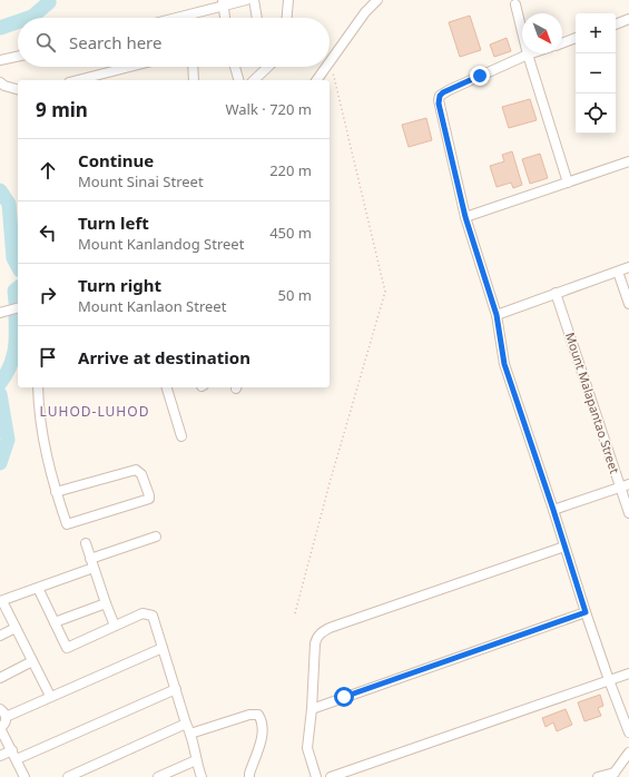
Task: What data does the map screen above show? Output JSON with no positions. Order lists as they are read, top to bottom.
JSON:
{
  "streets": {
    "street": ["Mount Malapantao Street"]
  },
  "districts": ["LUHOD-LUHOD"],
  "north": "bottom right",
  "page": {
    "map_buttons": ["+", "−"],
    "search": "Search here",
    "heading": ["9 min", "Walk · 720 m"],
    "list": [
      ["Continue", "Mount Sinai Street", "220 m"],
      ["Turn left", "Mount Kanlandog Street", "450 m"],
      ["Turn right", "Mount Kanlaon Street", "50 m"],
      "Arrive at destination"
    ]
  }
}
